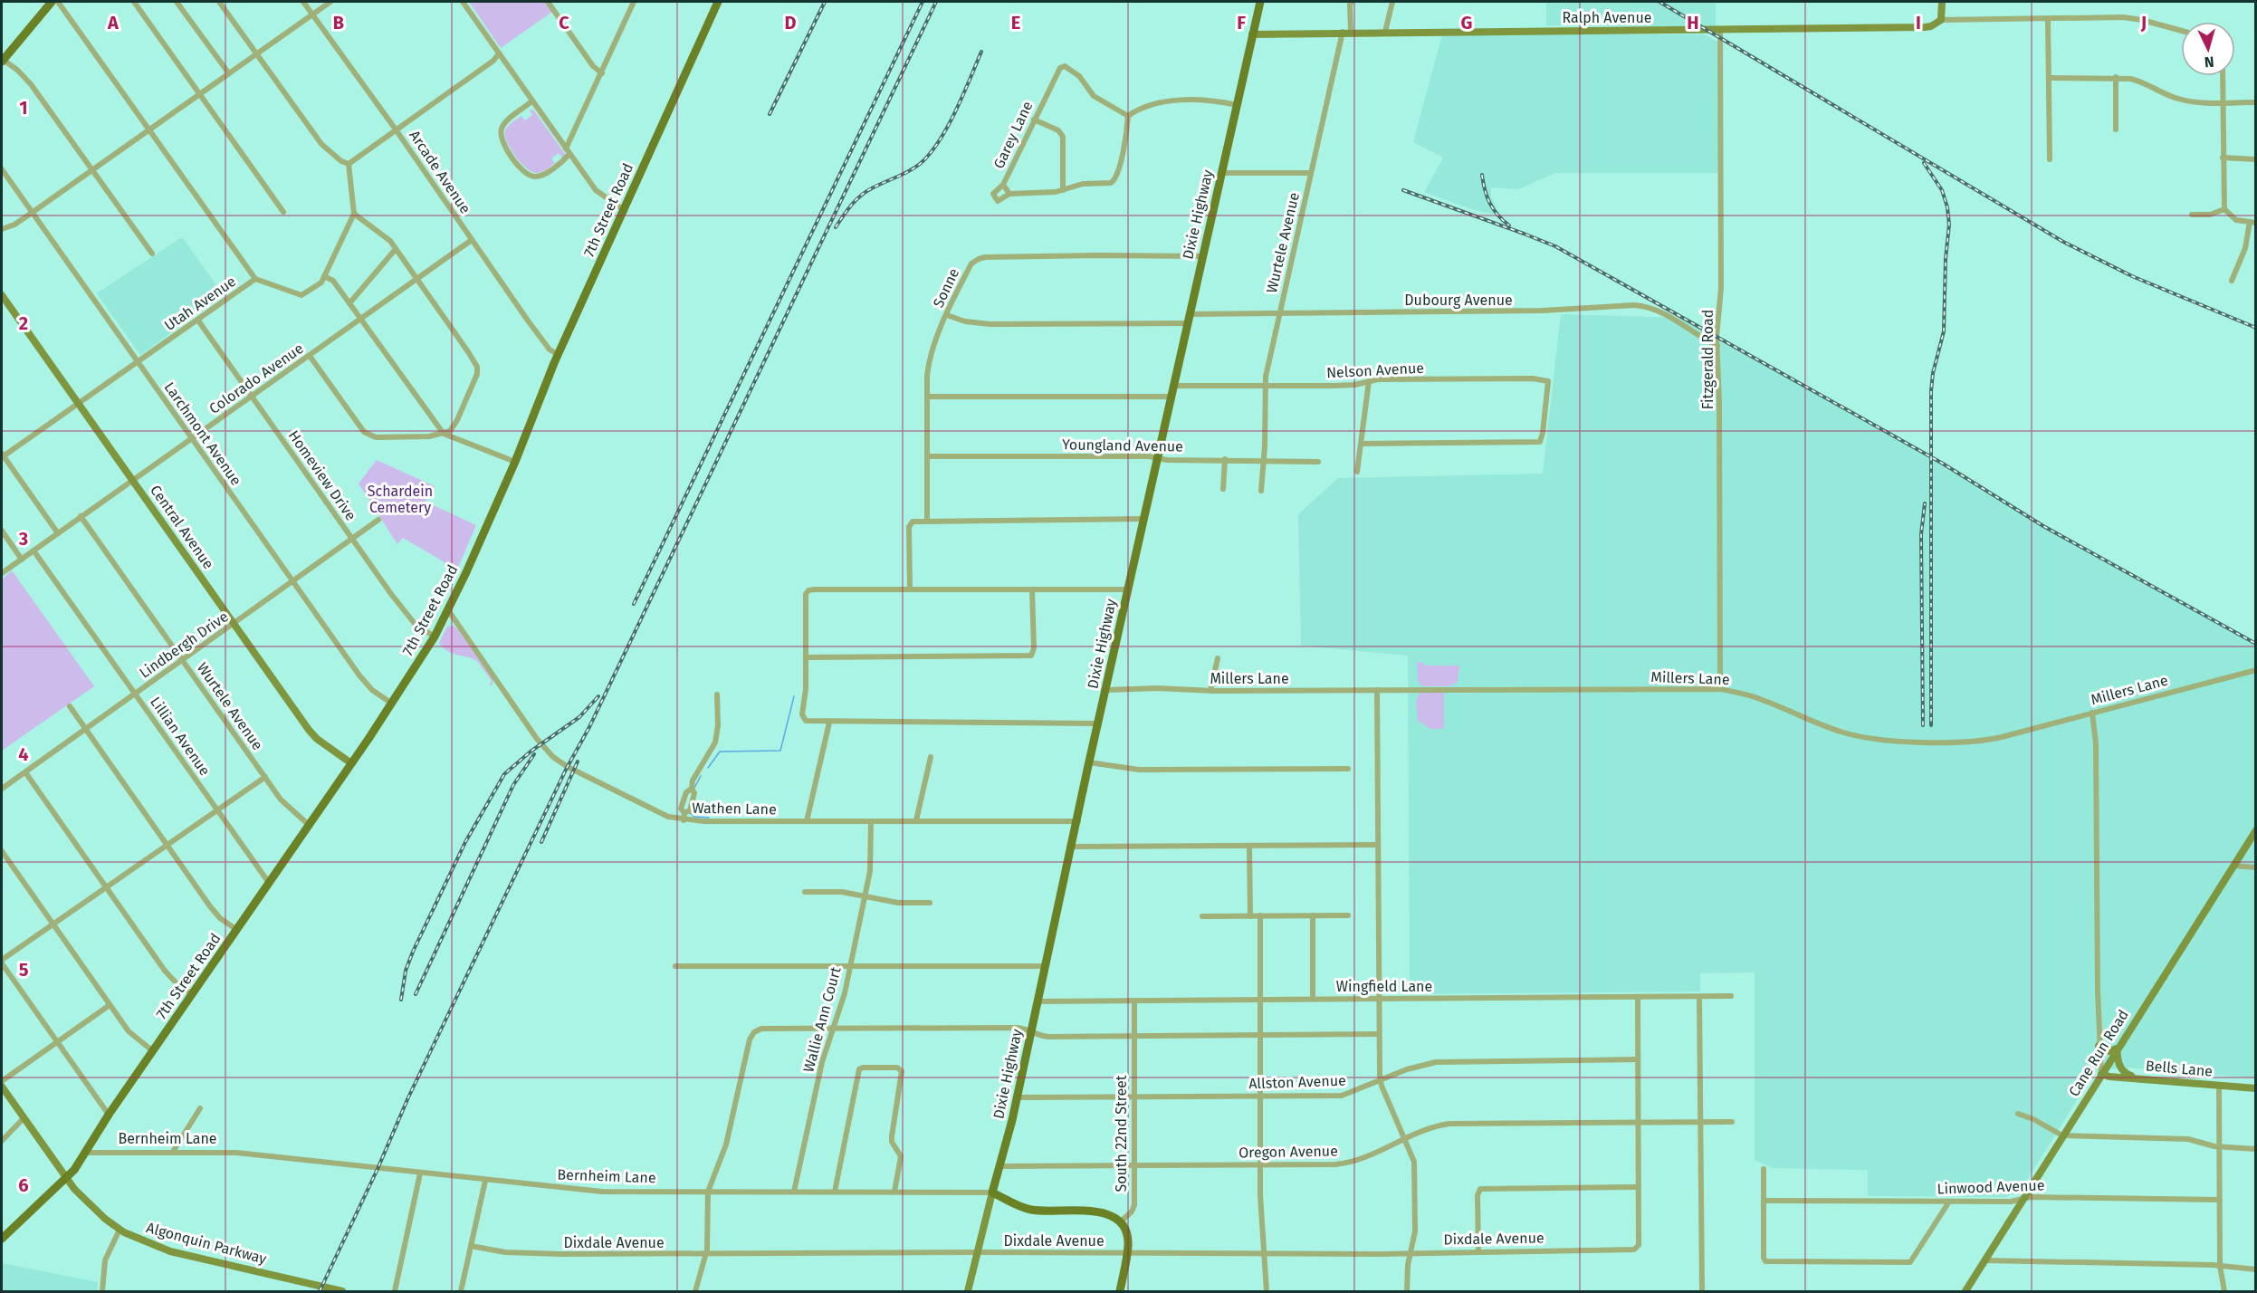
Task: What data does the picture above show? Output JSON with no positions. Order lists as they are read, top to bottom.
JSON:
{
  "streets": {
    "main road": ["7th Street Road", "Dixie Highway", "Bernheim Lane"],
    "street": [
      "Ralph Avenue",
      "Garey Lane",
      "Arcade Avenue",
      "Wurtele Avenue",
      "Sonne",
      "Dubourg Avenue",
      "Utah Avenue",
      "Fitzgerald Road",
      "Nelson Avenue",
      "Colorado Avenue",
      "Larchmont Avenue",
      "Youngland Avenue",
      "Homeview Drive",
      "Central Avenue",
      "Lindbergh Drive",
      "Millers Lane",
      "Lillian Avenue",
      "Wathen Lane",
      "Wingfield Lane",
      "Wallie Ann Court",
      "Cane Run Road",
      "Bells Lane",
      "Allston Avenue",
      "South 22nd Street",
      "Oregon Avenue",
      "Linwood Avenue",
      "Dixdale Avenue",
      "Algonquin Parkway"
    ]
  },
  "crossings": [
    ["Ralph Avenue", "Dixie Highway"],
    ["Ralph Avenue", "Wurtele Avenue"],
    ["Ralph Avenue", "Fitzgerald Road"],
    ["Arcade Avenue", "7th Street Road"],
    ["Arcade Avenue", "Colorado Avenue"],
    ["7th Street Road", "Wurtele Avenue"],
    ["7th Street Road", "Larchmont Avenue"],
    ["7th Street Road", "Homeview Drive"],
    ["7th Street Road", "Central Avenue"],
    ["7th Street Road", "Lillian Avenue"],
    ["7th Street Road", "Wathen Lane"],
    ["7th Street Road", "Bernheim Lane"],
    ["7th Street Road", "Algonquin Parkway"],
    ["Dixie Highway", "Sonne"],
    ["Dixie Highway", "Dubourg Avenue"],
    ["Dixie Highway", "Nelson Avenue"],
    ["Dixie Highway", "Youngland Avenue"],
    ["Dixie Highway", "Millers Lane"],
    ["Dixie Highway", "Wathen Lane"],
    ["Dixie Highway", "Wingfield Lane"],
    ["Dixie Highway", "Allston Avenue"],
    ["Dixie Highway", "Bernheim Lane"],
    ["Dixie Highway", "Oregon Avenue"],
    ["Dixie Highway", "Dixdale Avenue"],
    ["Wurtele Avenue", "Dubourg Avenue"],
    ["Wurtele Avenue", "Nelson Avenue"],
    ["Wurtele Avenue", "Colorado Avenue"],
    ["Wurtele Avenue", "Youngland Avenue"],
    ["Wurtele Avenue", "Lindbergh Drive"],
    ["Sonne", "Youngland Avenue"],
    ["Dubourg Avenue", "Fitzgerald Road"],
    ["Utah Avenue", "Larchmont Avenue"],
    ["Utah Avenue", "Homeview Drive"],
    ["Utah Avenue", "Central Avenue"],
    ["Fitzgerald Road", "Millers Lane"],
    ["Colorado Avenue", "Larchmont Avenue"],
    ["Colorado Avenue", "Homeview Drive"],
    ["Colorado Avenue", "Central Avenue"],
    ["Colorado Avenue", "Lillian Avenue"],
    ["Larchmont Avenue", "Lindbergh Drive"],
    ["Homeview Drive", "Lindbergh Drive"],
    ["Central Avenue", "Lindbergh Drive"],
    ["Lindbergh Drive", "Lillian Avenue"],
    ["Wathen Lane", "Wallie Ann Court"],
    ["Wingfield Lane", "South 22nd Street"],
    ["Wallie Ann Court", "Bernheim Lane"],
    ["Cane Run Road", "Bells Lane"],
    ["Cane Run Road", "Linwood Avenue"],
    ["Allston Avenue", "South 22nd Street"],
    ["South 22nd Street", "Bernheim Lane"],
    ["South 22nd Street", "Oregon Avenue"]
  ],
  "parks": ["Schardein Cemetery"],
  "north": "bottom",
  "grid": {
    "columns": [
      "A",
      "B",
      "C",
      "D",
      "E",
      "F",
      "G",
      "H",
      "I",
      "J"
    ],
    "rows": [
      "1",
      "2",
      "3",
      "4",
      "5",
      "6"
    ]
  }
}
